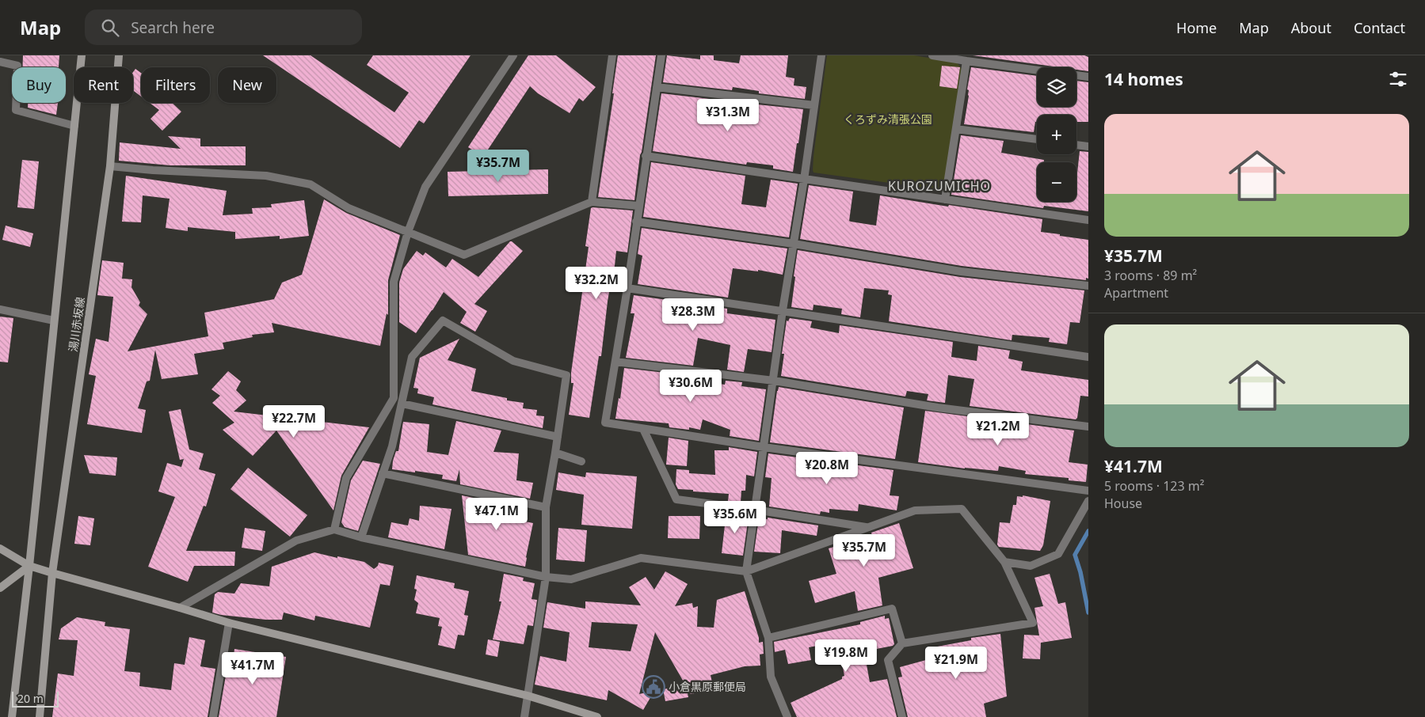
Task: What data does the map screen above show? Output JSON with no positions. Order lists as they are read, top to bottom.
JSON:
{
  "streets": {
    "main road": ["湯川赤坂線"]
  },
  "districts": ["KUROZUMICHO"],
  "parks": ["くろずみ清張公園"],
  "places": {
    "public building": ["小倉黒原郵便局"]
  },
  "scale_bar": "20 m",
  "page": {
    "header": "Map",
    "search": "Search here",
    "nav": [
      "Home",
      "Map",
      "About",
      "Contact"
    ],
    "heading": "14 homes",
    "map_buttons": ["+", "−"],
    "chip": [
      "Buy",
      "Rent",
      "Filters",
      "New"
    ],
    "price": [
      "¥31.3M",
      "¥35.7M",
      "¥32.2M",
      "¥28.3M",
      "¥30.6M",
      "¥22.7M",
      "¥21.2M",
      "¥20.8M",
      "¥47.1M",
      "¥35.6M",
      "¥35.7M",
      "¥19.8M",
      "¥21.9M",
      "¥41.7M"
    ],
    "list": [
      {
        "name": "¥35.7M",
        "note": "3 rooms · 89 m² · Apartment"
      },
      {
        "name": "¥41.7M",
        "note": "5 rooms · 123 m² · House"
      }
    ],
    "scale": "20 m"
  }
}
